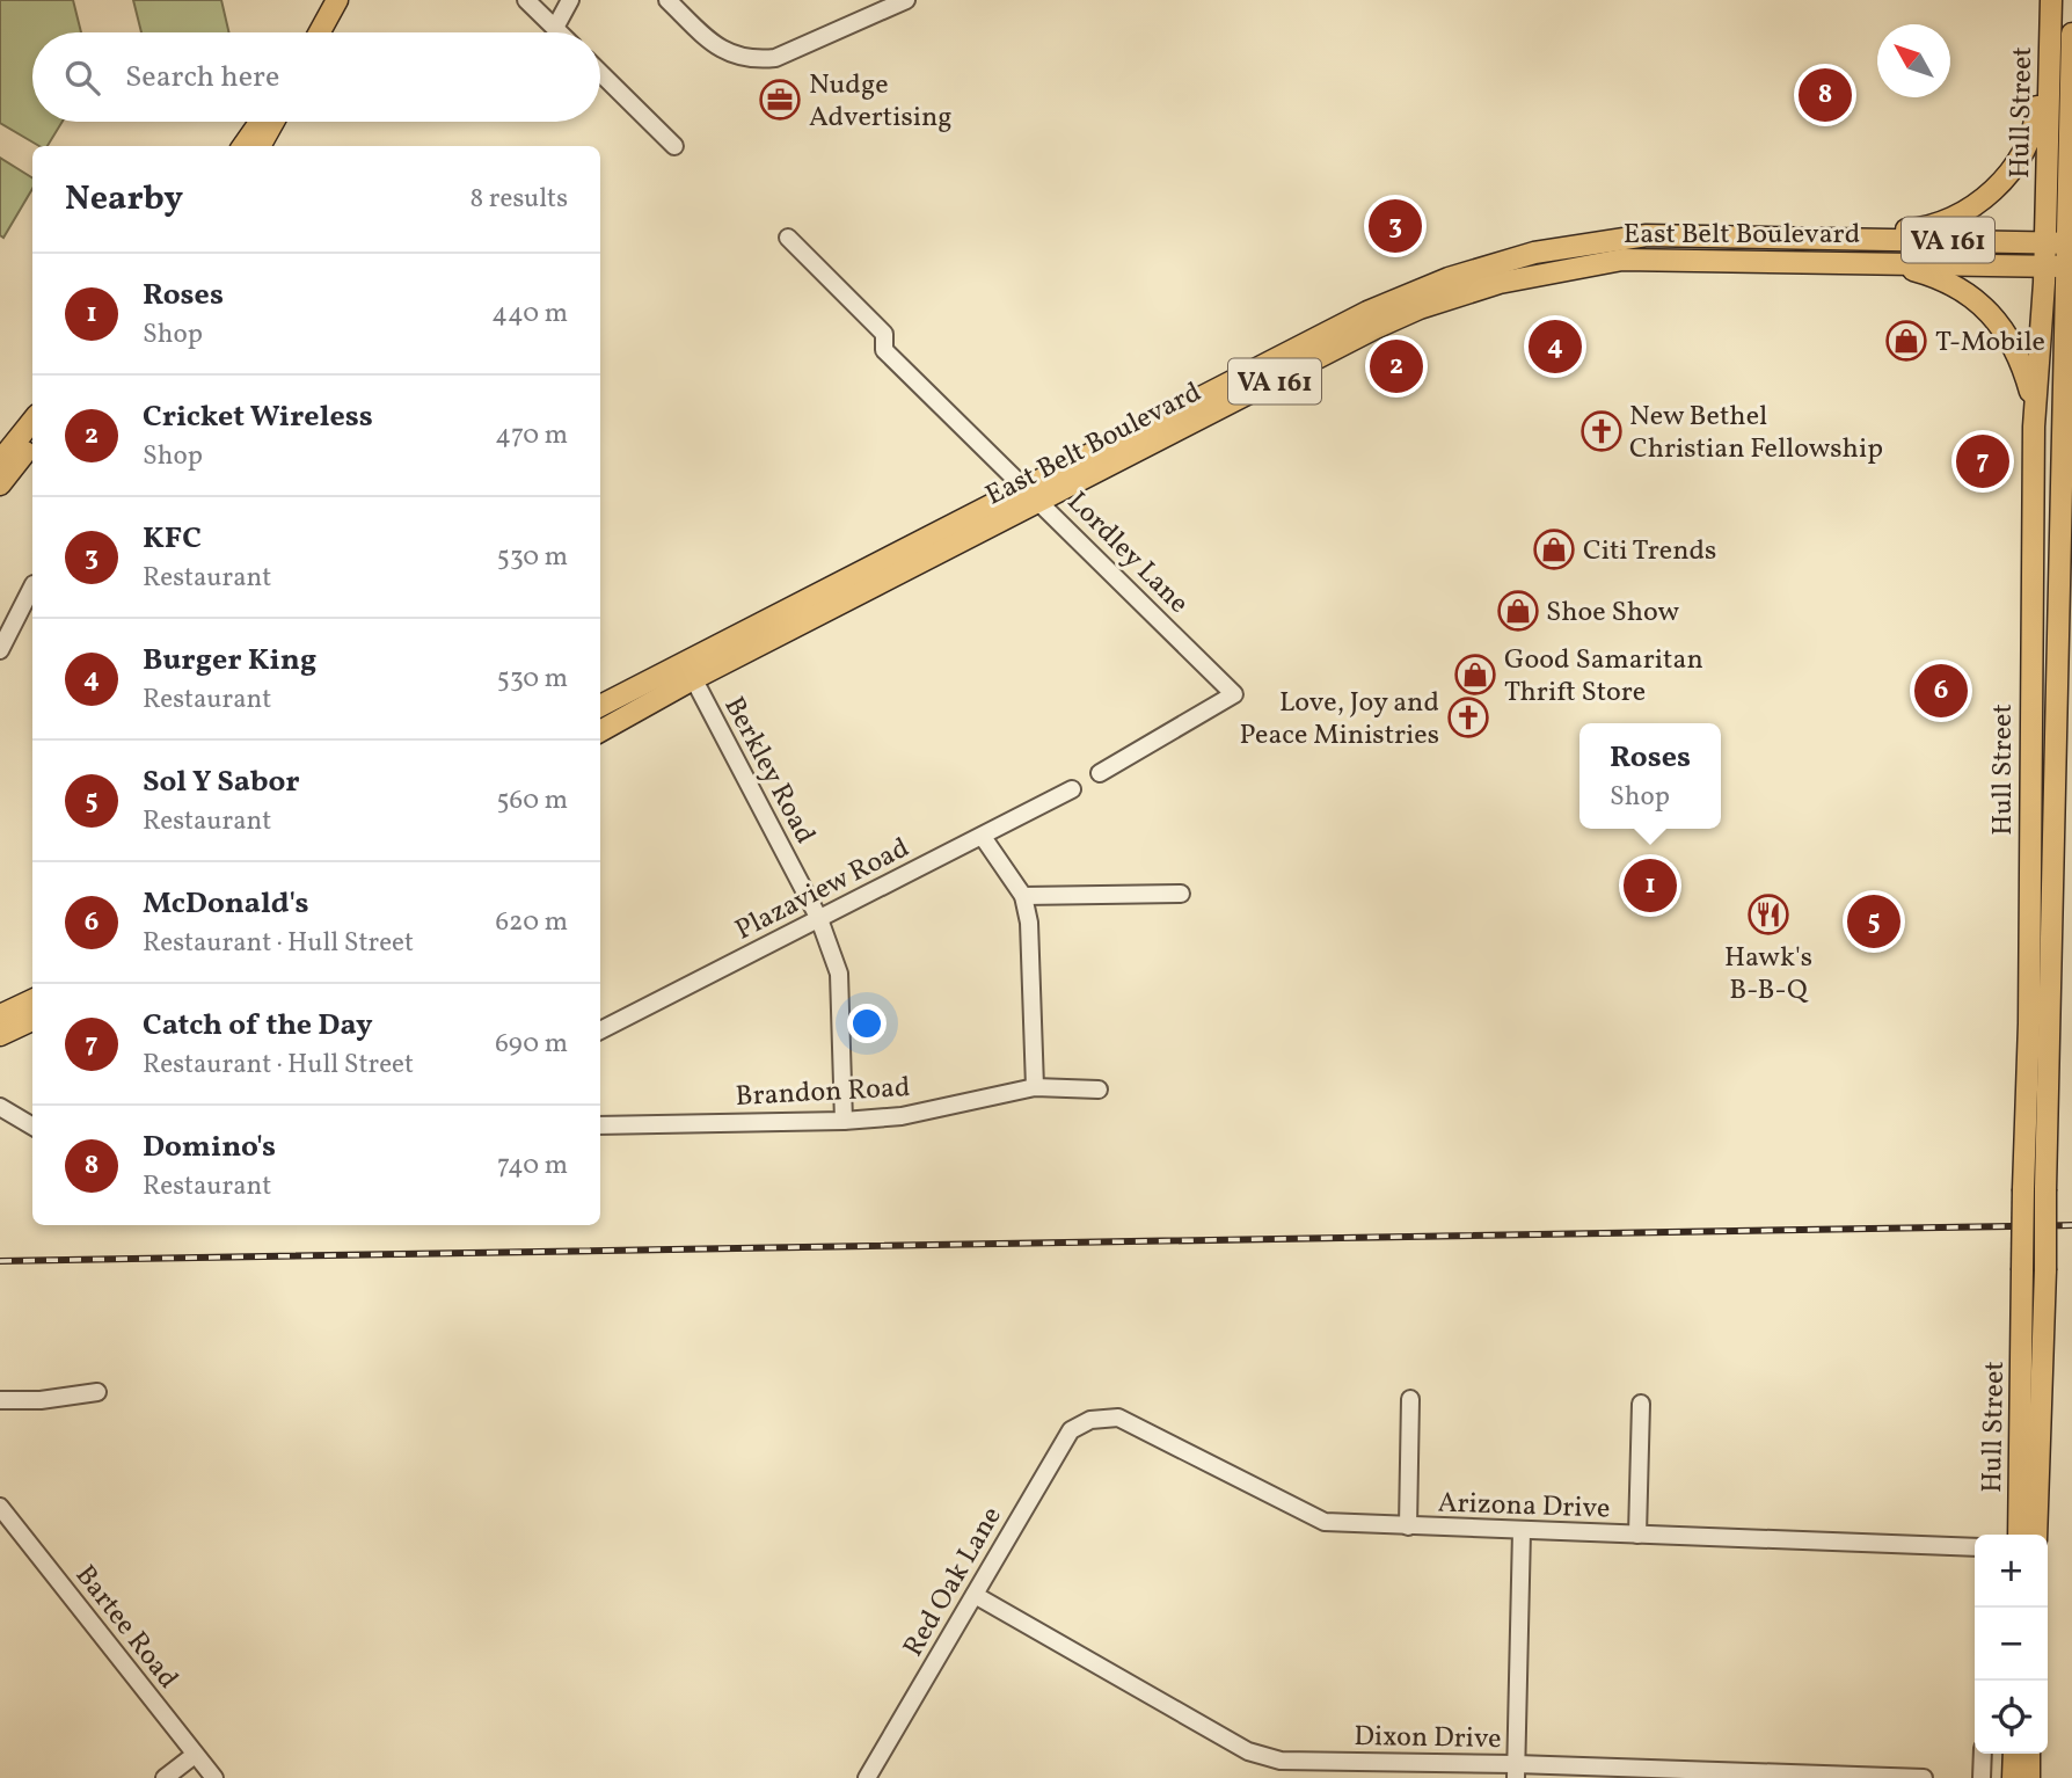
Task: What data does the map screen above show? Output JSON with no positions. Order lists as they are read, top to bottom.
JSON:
{
  "streets": {
    "main road": ["Hull Street", "East Belt Boulevard", "VA 161"],
    "street": [
      "Lordley Lane",
      "Berkley Road",
      "Plazaview Road",
      "Brandon Road",
      "Arizona Drive",
      "Red Oak Lane",
      "Bartee Road",
      "Dixon Drive"
    ]
  },
  "crossings": [
    ["Hull Street", "East Belt Boulevard"],
    ["East Belt Boulevard", "Lordley Lane"],
    ["East Belt Boulevard", "Berkley Road"],
    ["Berkley Road", "Plazaview Road"],
    ["Berkley Road", "Brandon Road"],
    ["Arizona Drive", "Red Oak Lane"],
    ["Red Oak Lane", "Dixon Drive"]
  ],
  "places": {
    "office": ["Nudge Advertising"],
    "shop": [
      "T-Mobile",
      "Citi Trends",
      "Shoe Show",
      "Good Samaritan Thrift Store"
    ],
    "church": ["New Bethel Christian Fellowship", "Love, Joy and Peace Ministries"],
    "restaurant": ["Hawk's B-B-Q"]
  },
  "north": "top left",
  "page": {
    "search": "Search here",
    "pins": [
      "8",
      "3",
      "4",
      "2",
      "7",
      "6",
      "1",
      "5"
    ],
    "heading": ["Nearby", "8 results"],
    "list": [
      {
        "mark": "1",
        "name": "Roses",
        "note": "Shop",
        "value": "440 m"
      },
      {
        "mark": "2",
        "name": "Cricket Wireless",
        "note": "Shop",
        "value": "470 m"
      },
      {
        "mark": "3",
        "name": "KFC",
        "note": "Restaurant",
        "value": "530 m"
      },
      {
        "mark": "4",
        "name": "Burger King",
        "note": "Restaurant",
        "value": "530 m"
      },
      {
        "mark": "5",
        "name": "Sol Y Sabor",
        "note": "Restaurant",
        "value": "560 m"
      },
      {
        "mark": "6",
        "name": "McDonald's",
        "note": "Restaurant · Hull Street",
        "value": "620 m"
      },
      {
        "mark": "7",
        "name": "Catch of the Day",
        "note": "Restaurant · Hull Street",
        "value": "690 m"
      },
      {
        "mark": "8",
        "name": "Domino's",
        "note": "Restaurant",
        "value": "740 m"
      }
    ],
    "popup": ["Roses", "Shop"],
    "map_buttons": ["+", "−"]
  }
}
